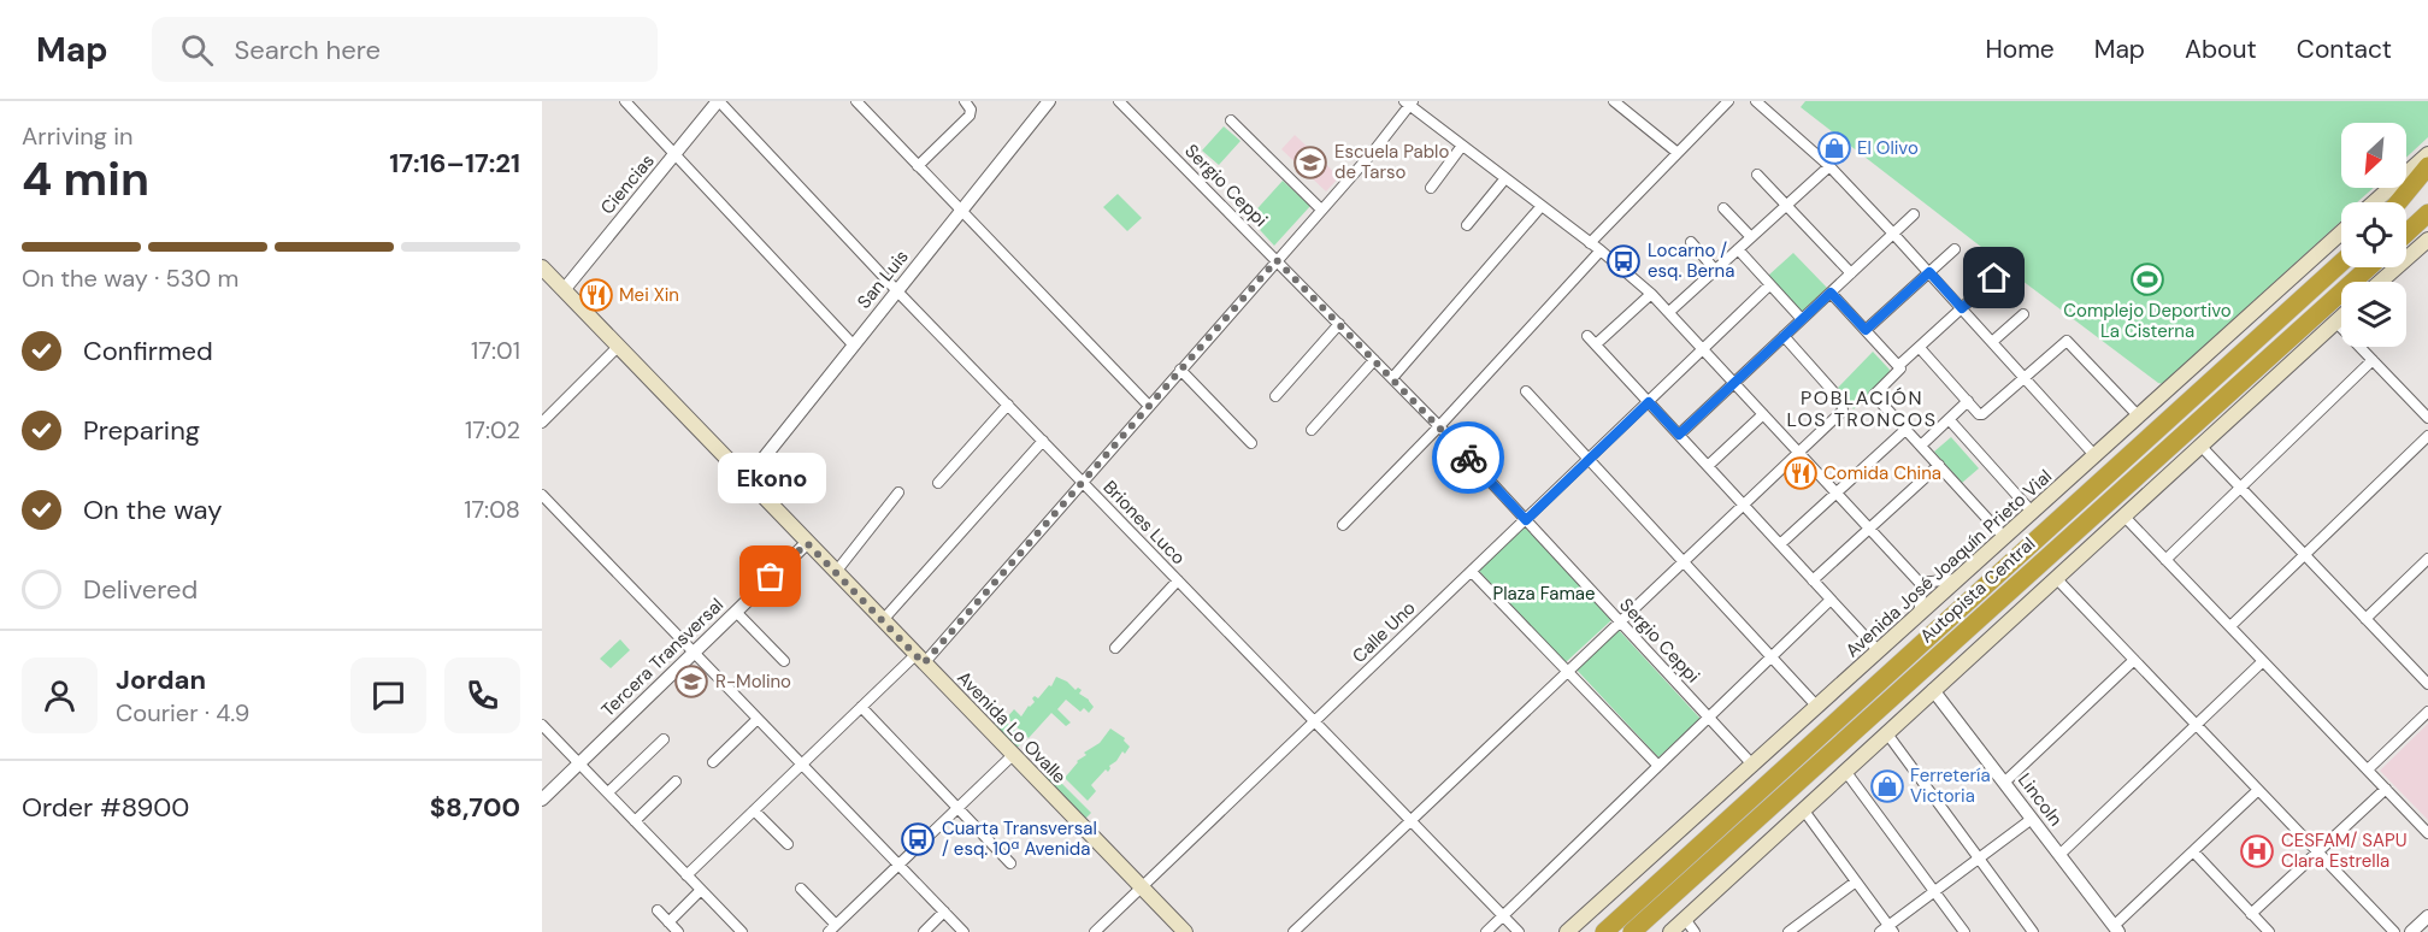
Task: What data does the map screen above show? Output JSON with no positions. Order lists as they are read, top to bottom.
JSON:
{
  "streets": {
    "highway": ["Autopista Central"],
    "main road": ["Avenida José Joaquín Prieto Vial", "Avenida Lo Ovalle"],
    "street": [
      "Ciencias",
      "Sergio Ceppi",
      "San Luis",
      "Briones Luco",
      "Calle Uno",
      "Tercera Transversal",
      "Lincoln"
    ]
  },
  "crossings": [
    ["Ciencias", "Briones Luco"],
    ["Ciencias", "Avenida Lo Ovalle"],
    ["Sergio Ceppi", "Avenida José Joaquín Prieto Vial"],
    ["Sergio Ceppi", "Calle Uno"],
    ["San Luis", "Briones Luco"],
    ["San Luis", "Avenida Lo Ovalle"],
    ["Briones Luco", "Calle Uno"],
    ["Calle Uno", "Avenida Lo Ovalle"],
    ["Tercera Transversal", "Avenida Lo Ovalle"]
  ],
  "districts": ["POBLACIÓN LOS TRONCOS"],
  "parks": ["Plaza Famae"],
  "places": {
    "shop": ["El Olivo", "Ferretería Victoria"],
    "school or university": ["Escuela Pablo de Tarso", "R-Molino"],
    "bus stop": ["Locarno / esq. Berna", "Cuarta Transversal / esq. 10ª Avenida"],
    "sports": ["Complejo Deportivo La Cisterna"],
    "restaurant": ["Mei Xin", "Comida China"],
    "other": ["Ekono"],
    "hospital": ["CESFAM/ SAPU Clara Estrella"]
  },
  "north": "bottom left",
  "page": {
    "header": "Map",
    "search": "Search here",
    "nav": [
      "Home",
      "Map",
      "About",
      "Contact"
    ],
    "heading": ["4 min", "Arriving in", "17:16–17:21"],
    "panel": [
      "Jordan",
      "Courier · 4.9",
      "Order #8900",
      "$8,700"
    ],
    "bar": "On the way · 530 m",
    "list": [
      ["Confirmed", "17:01"],
      ["Preparing", "17:02"],
      ["On the way", "17:08"],
      "Delivered"
    ],
    "bubble": "Ekono"
  }
}
